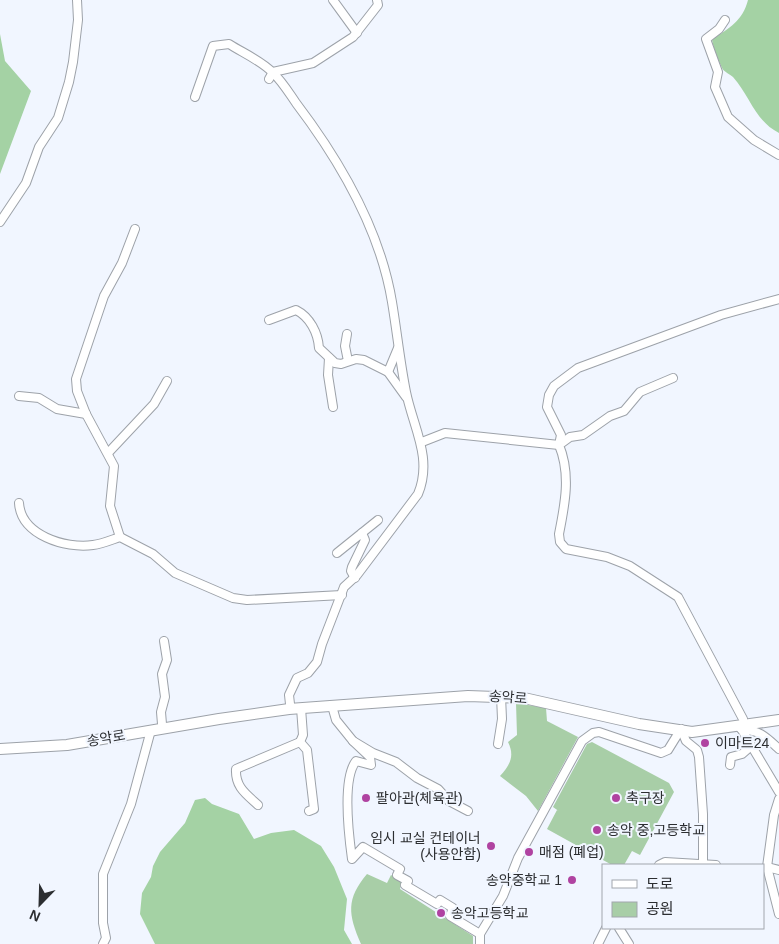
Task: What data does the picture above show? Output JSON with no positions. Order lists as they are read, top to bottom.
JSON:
{
  "streets": {
    "main road": ["송악로"]
  },
  "places": [
    "이마트24",
    "팔아관(체육관)",
    "축구장",
    "송악 중,고등학교",
    "임시 교실 컨테이너 (사용안함)",
    "매점 (폐업)",
    "송악중학교 1",
    "송악고등학교"
  ],
  "legend": ["도로", "공원"],
  "north": "bottom left"
}
